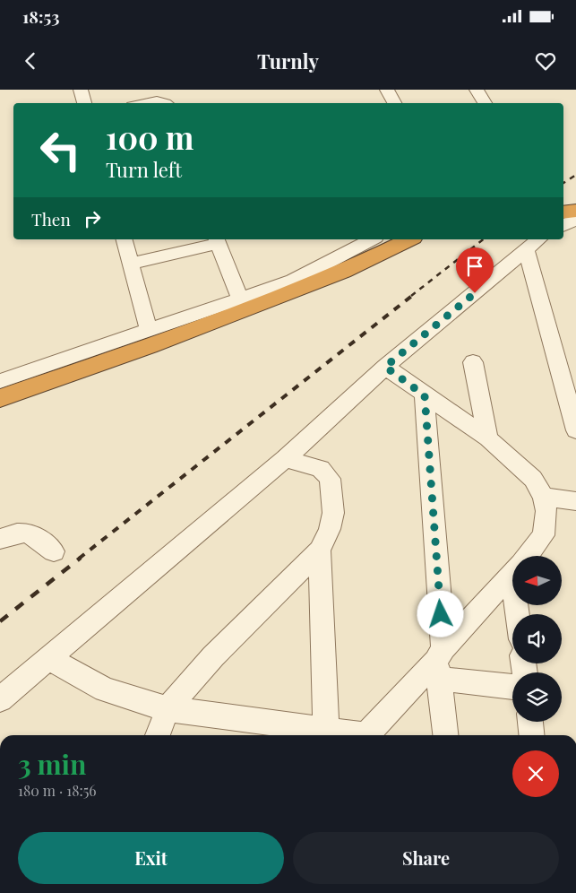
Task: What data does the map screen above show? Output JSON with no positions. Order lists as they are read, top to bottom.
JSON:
{
  "north": "left",
  "page": {
    "status": "18:53",
    "header": "Turnly",
    "turn": ["100 m", "Turn left"],
    "then": "Then",
    "heading": ["3 min", "180 m · 18:56"],
    "buttons": ["Exit", "Share"]
  }
}
